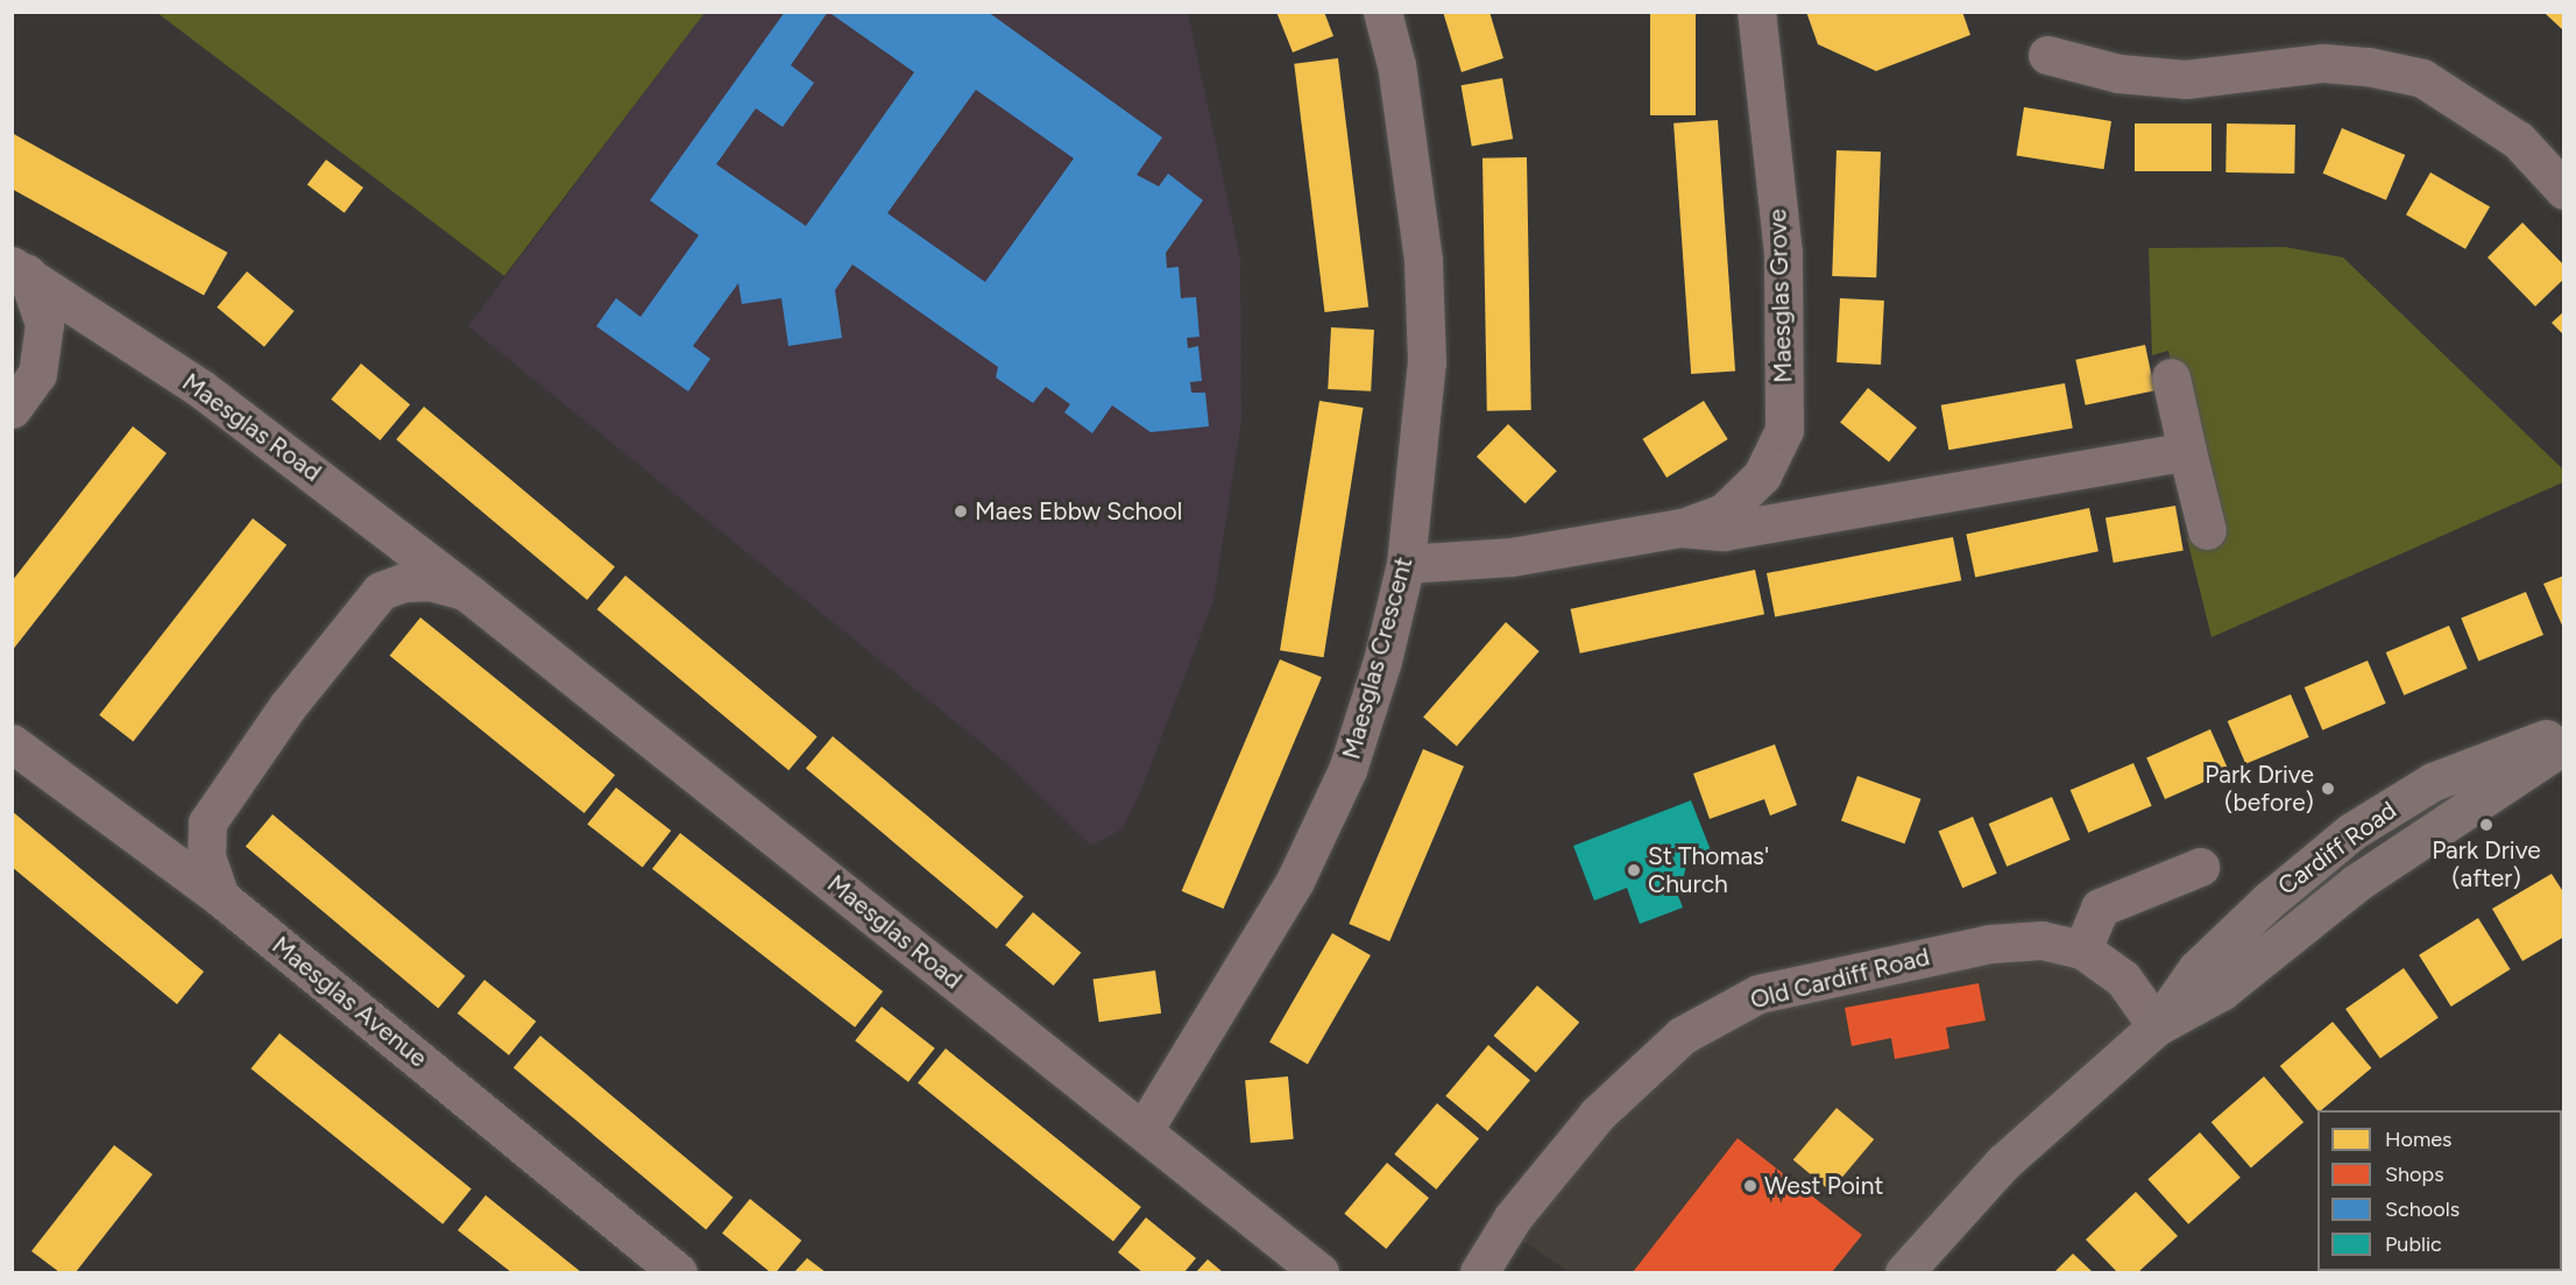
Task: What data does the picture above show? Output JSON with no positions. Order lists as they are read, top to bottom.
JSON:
{
  "streets": {
    "main road": ["Cardiff Road"],
    "street": [
      "Maesglas Grove",
      "Maesglas Road",
      "Maesglas Crescent",
      "Old Cardiff Road",
      "Maesglas Avenue"
    ]
  },
  "crossings": [
    ["Maesglas Grove", "Maesglas Crescent"],
    ["Maesglas Road", "Maesglas Crescent"],
    ["Maesglas Road", "Maesglas Avenue"],
    ["Cardiff Road", "Old Cardiff Road"]
  ],
  "places": [
    "Maes Ebbw School",
    "Park Drive (before)",
    "Park Drive (after)",
    "St Thomas' Church",
    "West Point"
  ],
  "legend": [
    "Homes",
    "Shops",
    "Schools",
    "Public"
  ]
}
